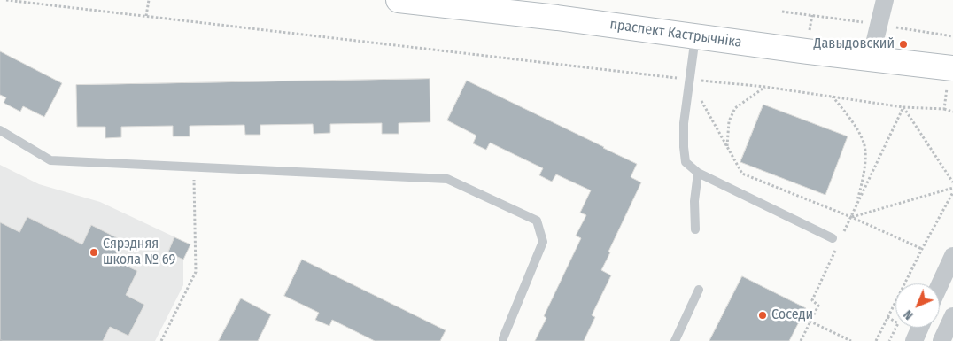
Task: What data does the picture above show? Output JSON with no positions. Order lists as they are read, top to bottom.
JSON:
{
  "streets": {
    "main road": ["праспект Кастрычніка"]
  },
  "places": ["Давыдовский", "Сярэдняя школа № 69", "Соседи"],
  "north": "bottom left"
}
